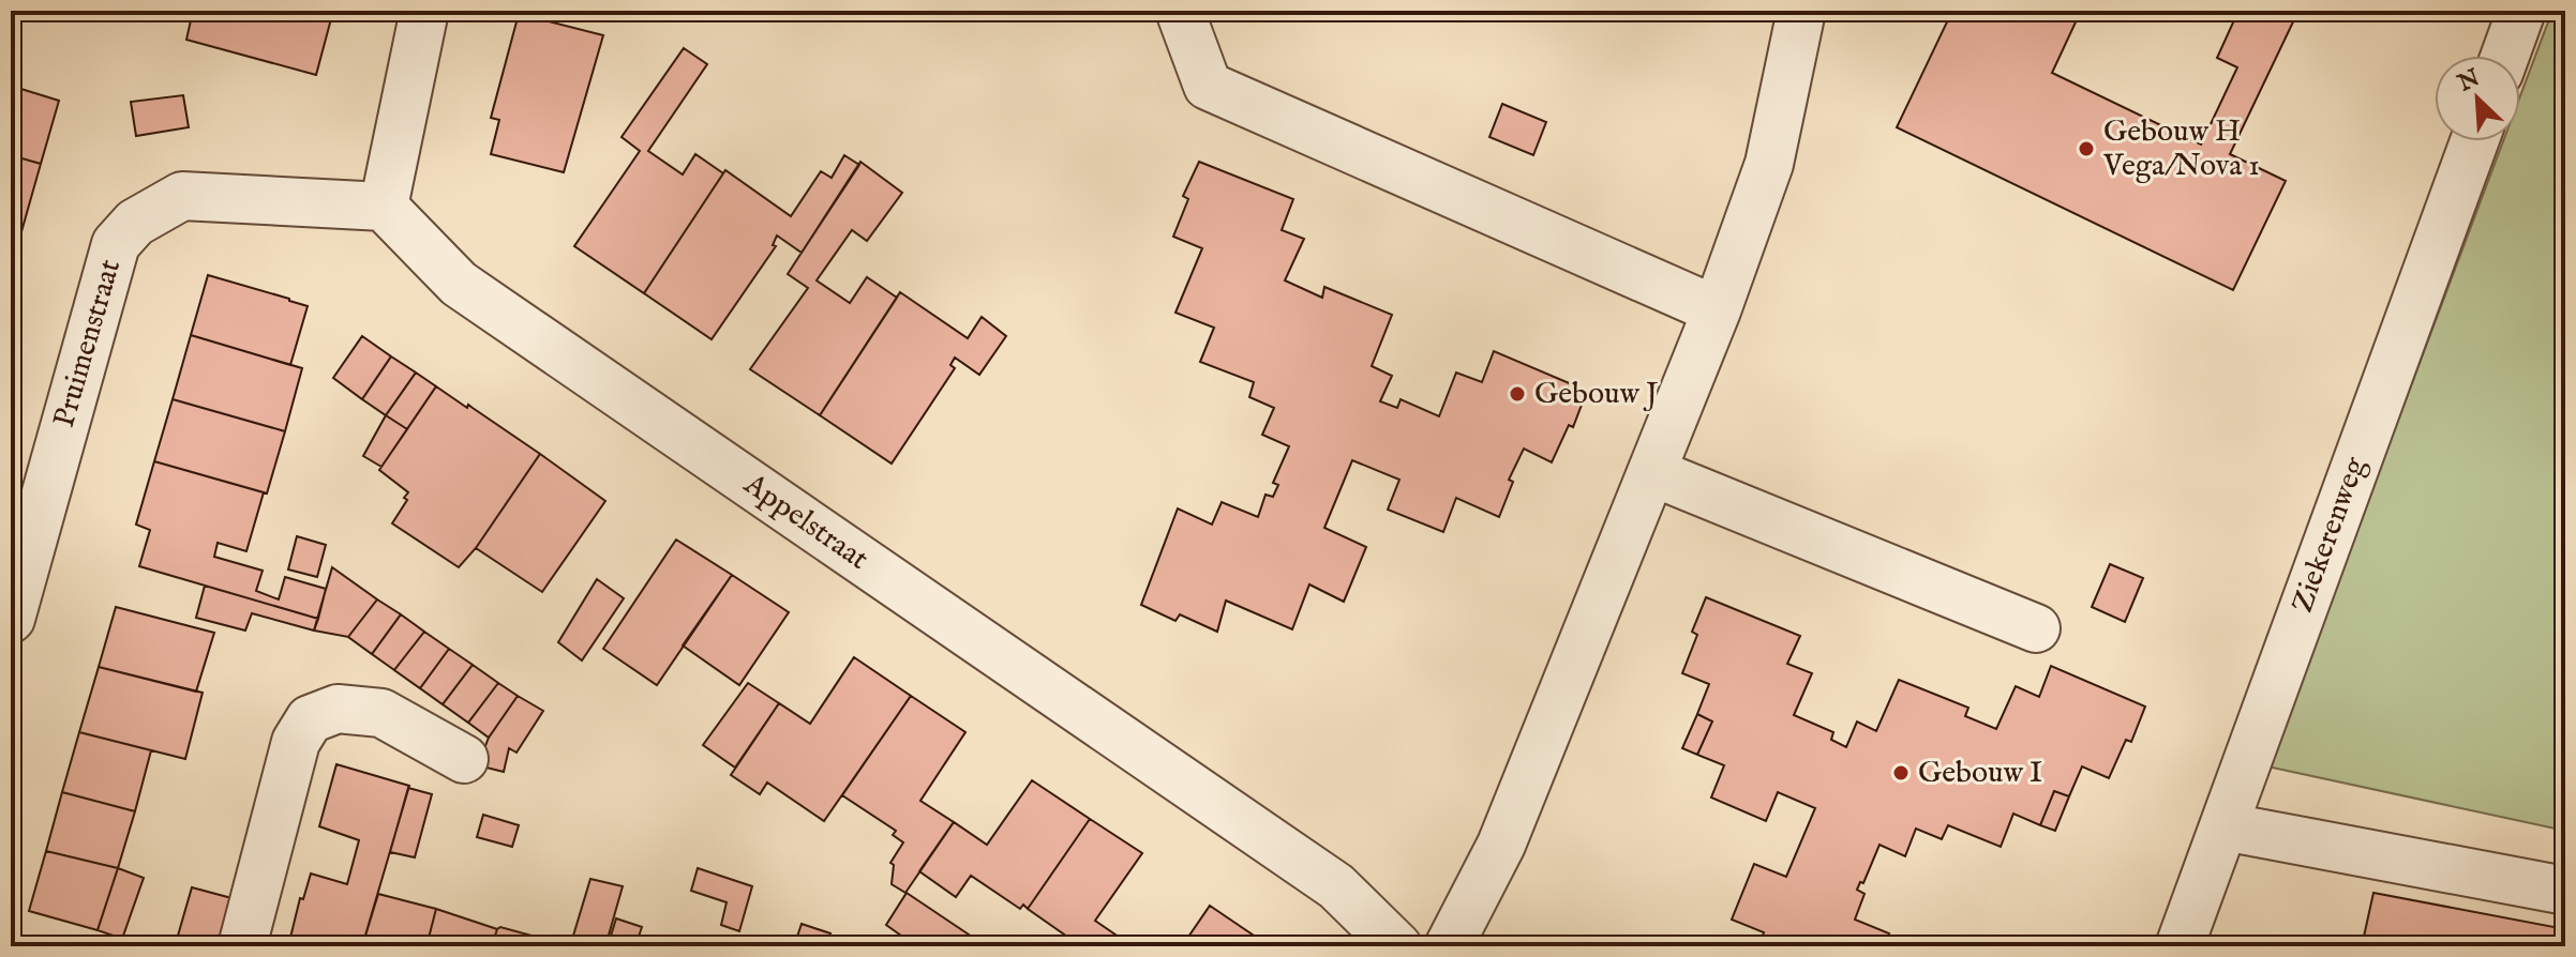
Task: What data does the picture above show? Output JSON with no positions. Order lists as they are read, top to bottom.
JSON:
{
  "streets": {
    "street": ["Pruimenstraat", "Appelstraat", "Ziekerenweg"]
  },
  "crossings": [
    ["Pruimenstraat", "Appelstraat"]
  ],
  "places": ["Gebouw H Vega/Nova 1", "Gebouw J", "Gebouw I"],
  "north": "top left"
}
